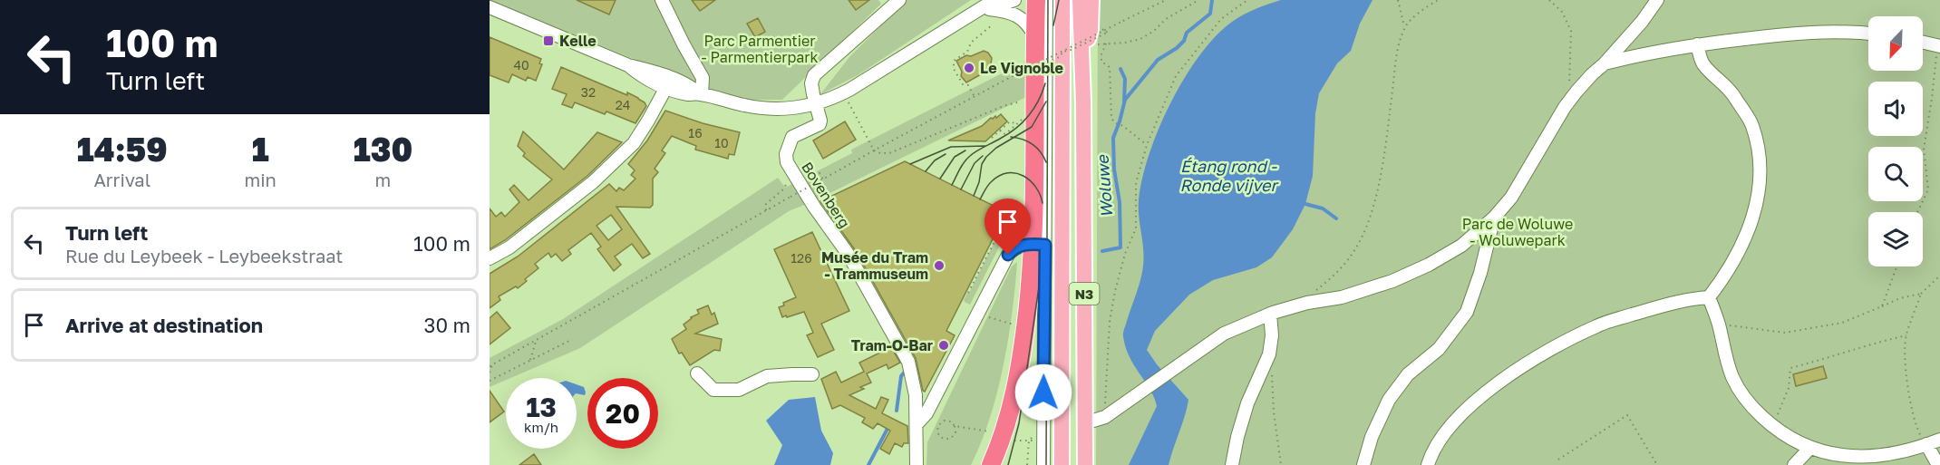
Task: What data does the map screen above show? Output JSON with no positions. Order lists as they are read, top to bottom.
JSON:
{
  "streets": {
    "main road": ["N3"],
    "street": ["Bovenberg"]
  },
  "water": ["Étang rond - Ronde vijver", "Woluwe"],
  "parks": ["Parc Parmentier - Parmentierpark", "Parc de Woluwe - Woluwepark"],
  "places": {
    "transit": ["Kelle"],
    "other": ["Le Vignoble", "Musée du Tram - Trammuseum", "Tram-O-Bar"]
  },
  "house_numbers": [
    "40",
    "32",
    "24",
    "16",
    "10",
    "126"
  ],
  "north": "bottom left",
  "page": {
    "turn": ["100 m", "Turn left"],
    "eta": [
      "14:59",
      "Arrival",
      "1",
      "min",
      "130",
      "m"
    ],
    "list": [
      {
        "name": "Turn left",
        "note": "Rue du Leybeek - Leybeekstraat",
        "value": "100 m"
      },
      {
        "name": "Arrive at destination",
        "value": "30 m"
      }
    ],
    "speed": "13 km/h",
    "limit": "20"
  }
}
